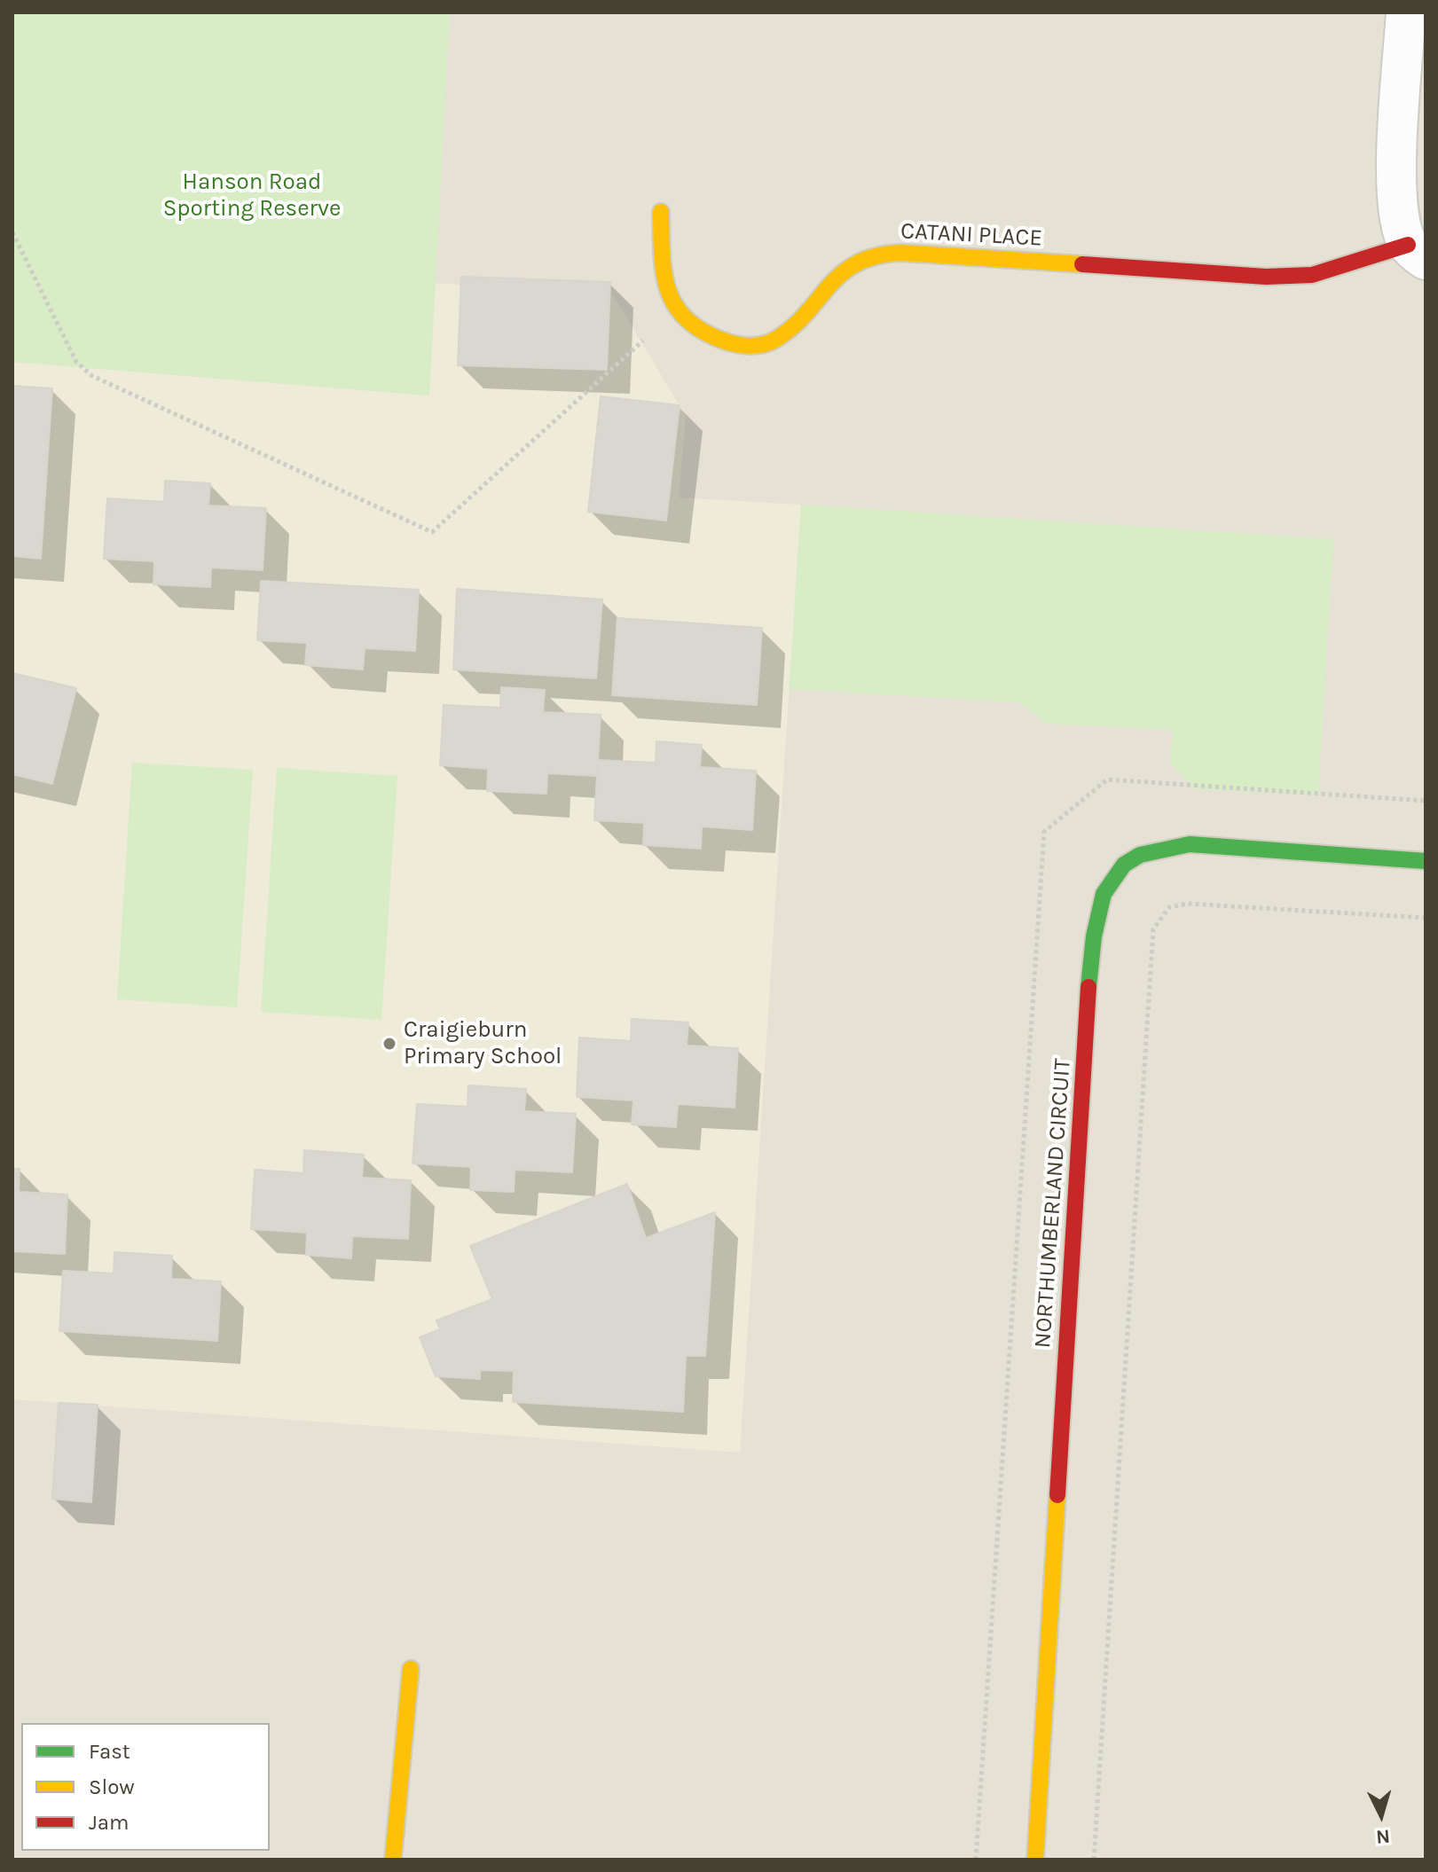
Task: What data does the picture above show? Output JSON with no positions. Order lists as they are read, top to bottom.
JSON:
{
  "streets": {
    "street": ["CATANI PLACE", "NORTHUMBERLAND CIRCUIT"]
  },
  "parks": ["Hanson Road Sporting Reserve"],
  "places": ["Craigieburn Primary School"],
  "legend": ["Fast", "Slow", "Jam"],
  "north": "bottom"
}
